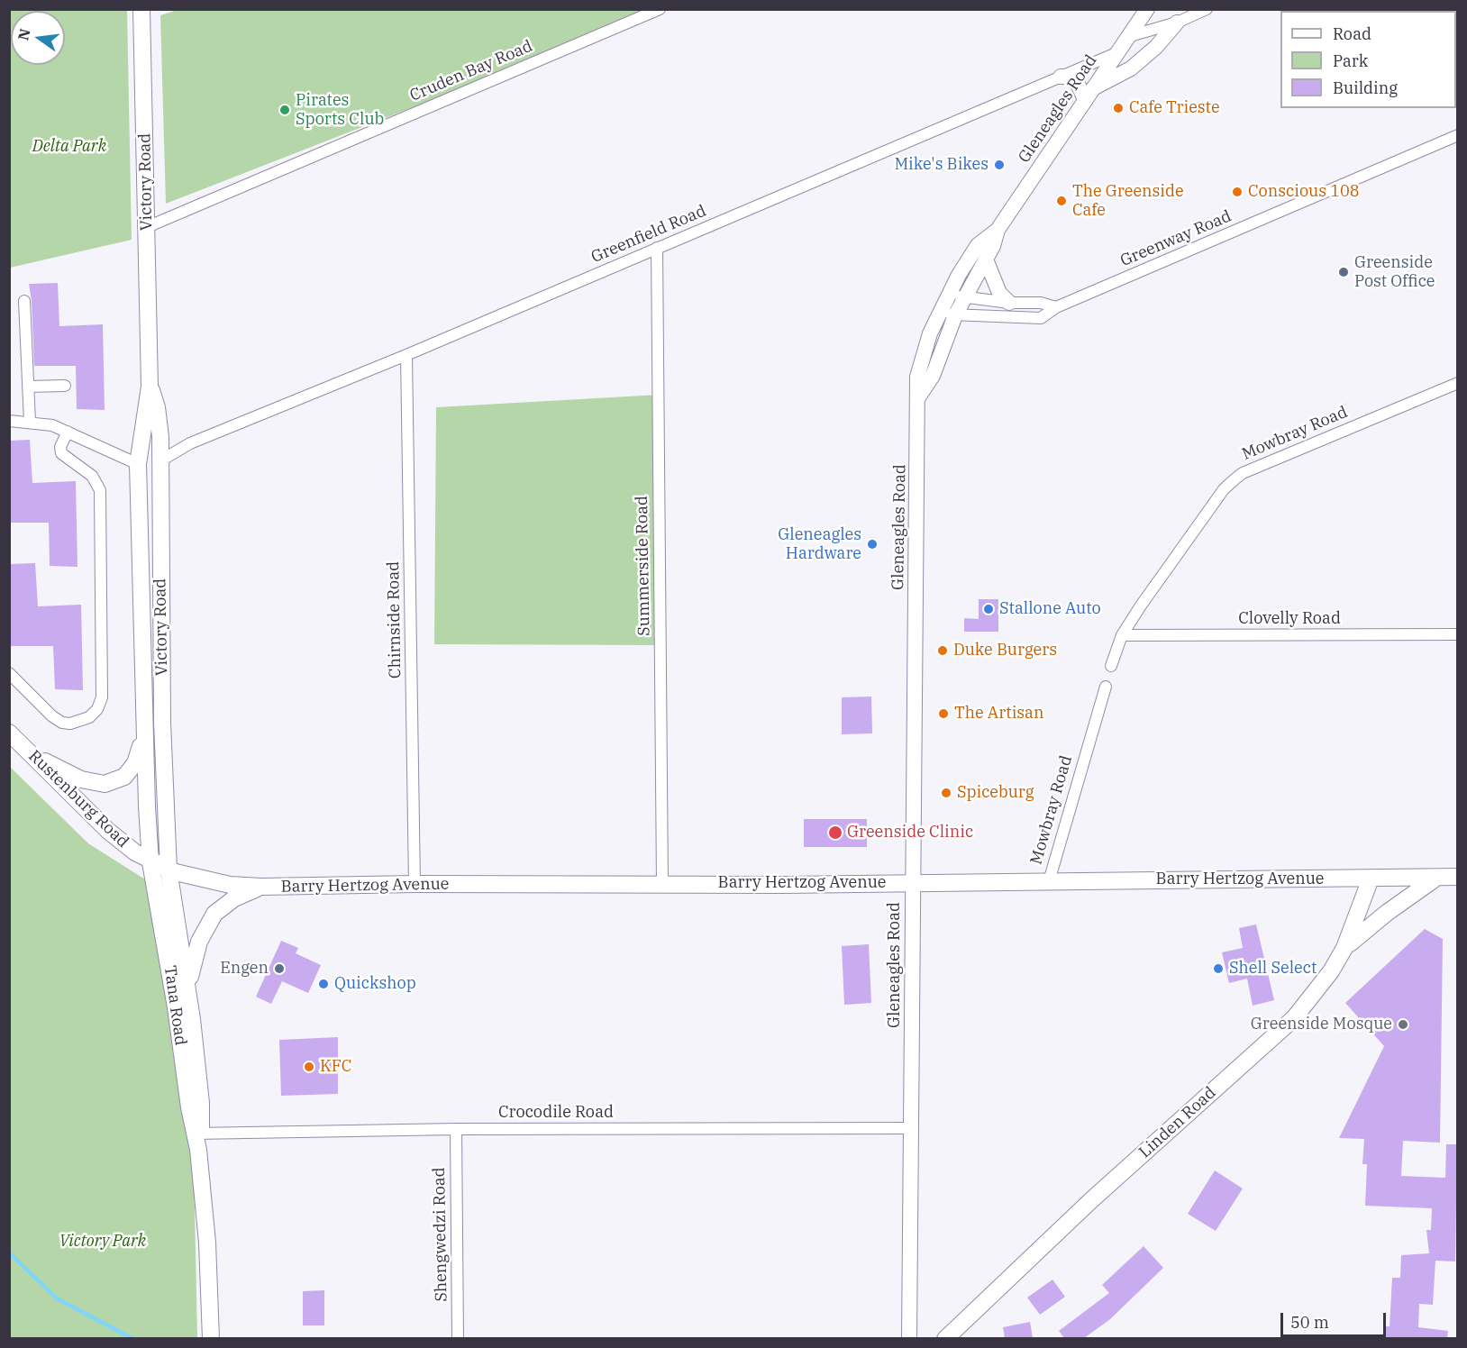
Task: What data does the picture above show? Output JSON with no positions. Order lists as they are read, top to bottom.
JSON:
{
  "streets": {
    "main road": [
      "Victory Road",
      "Rustenburg Road",
      "Barry Hertzog Avenue",
      "Tana Road",
      "Linden Road"
    ],
    "street": [
      "Cruden Bay Road",
      "Gleneagles Road",
      "Greenfield Road",
      "Greenway Road",
      "Mowbray Road",
      "Summerside Road",
      "Clovelly Road",
      "Chirnside Road",
      "Crocodile Road",
      "Shengwedzi Road"
    ]
  },
  "crossings": [
    ["Cruden Bay Road", "Victory Road"],
    ["Gleneagles Road", "Greenfield Road"],
    ["Gleneagles Road", "Greenway Road"],
    ["Gleneagles Road", "Barry Hertzog Avenue"],
    ["Gleneagles Road", "Crocodile Road"],
    ["Victory Road", "Greenfield Road"],
    ["Victory Road", "Rustenburg Road"],
    ["Victory Road", "Barry Hertzog Avenue"],
    ["Victory Road", "Tana Road"],
    ["Greenfield Road", "Summerside Road"],
    ["Greenfield Road", "Chirnside Road"],
    ["Mowbray Road", "Clovelly Road"],
    ["Mowbray Road", "Barry Hertzog Avenue"],
    ["Summerside Road", "Barry Hertzog Avenue"],
    ["Chirnside Road", "Barry Hertzog Avenue"],
    ["Rustenburg Road", "Barry Hertzog Avenue"],
    ["Rustenburg Road", "Tana Road"],
    ["Barry Hertzog Avenue", "Tana Road"],
    ["Barry Hertzog Avenue", "Linden Road"],
    ["Tana Road", "Crocodile Road"],
    ["Crocodile Road", "Shengwedzi Road"]
  ],
  "parks": ["Delta Park", "Victory Park"],
  "places": [
    "Cafe Trieste",
    "Pirates Sports Club",
    "Mike's Bikes",
    "Conscious 108",
    "The Greenside Cafe",
    "Greenside Post Office",
    "Gleneagles Hardware",
    "Stallone Auto",
    "Duke Burgers",
    "The Artisan",
    "Spiceburg",
    "Greenside Clinic",
    "Engen",
    "Shell Select",
    "Quickshop",
    "Greenside Mosque",
    "KFC"
  ],
  "legend": ["Road", "Park", "Building"],
  "scale_bar": "50 m",
  "north": "left"
}
